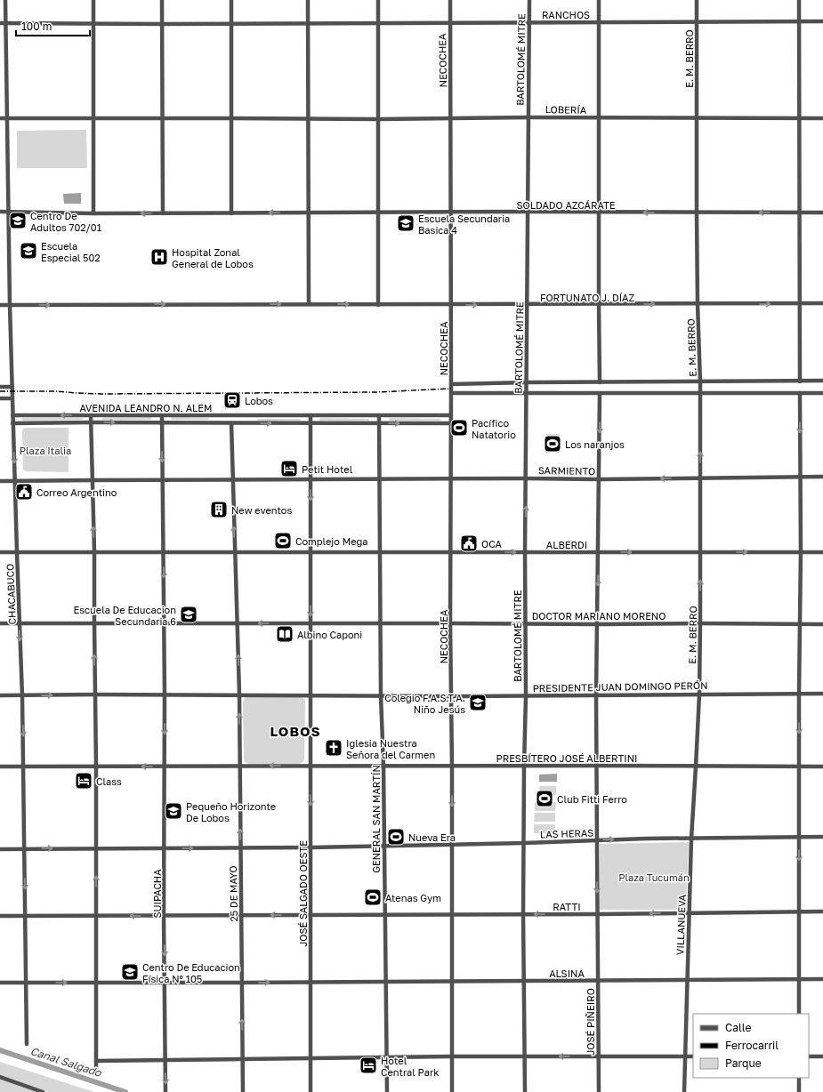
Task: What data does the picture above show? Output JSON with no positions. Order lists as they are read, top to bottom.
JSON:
{
  "streets": {
    "street": [
      "RANCHOS",
      "E. M. BERRO",
      "BARTOLOMÉ MITRE",
      "NECOCHEA",
      "LOBERÍA",
      "SOLDADO AZCÁRATE",
      "FORTUNATO J. DÍAZ",
      "AVENIDA LEANDRO N. ALEM",
      "SARMIENTO",
      "ALBERDI",
      "CHACABUCO",
      "DOCTOR MARIANO MORENO",
      "PRESIDENTE JUAN DOMINGO PERÓN",
      "PRESBÍTERO JOSÉ ALBERTINI",
      "GENERAL SAN MARTÍN",
      "LAS HERAS",
      "SUIPACHA",
      "25 DE MAYO",
      "JOSÉ SALGADO OESTE",
      "RATTI",
      "VILLANUEVA",
      "ALSINA",
      "JOSÉ PIÑEIRO"
    ]
  },
  "crossings": [
    ["RANCHOS", "E. M. BERRO"],
    ["RANCHOS", "BARTOLOMÉ MITRE"],
    ["RANCHOS", "NECOCHEA"],
    ["RANCHOS", "CHACABUCO"],
    ["E. M. BERRO", "LOBERÍA"],
    ["E. M. BERRO", "SOLDADO AZCÁRATE"],
    ["E. M. BERRO", "FORTUNATO J. DÍAZ"],
    ["E. M. BERRO", "SARMIENTO"],
    ["E. M. BERRO", "ALBERDI"],
    ["E. M. BERRO", "DOCTOR MARIANO MORENO"],
    ["E. M. BERRO", "PRESIDENTE JUAN DOMINGO PERÓN"],
    ["E. M. BERRO", "VILLANUEVA"],
    ["BARTOLOMÉ MITRE", "LOBERÍA"],
    ["BARTOLOMÉ MITRE", "SOLDADO AZCÁRATE"],
    ["BARTOLOMÉ MITRE", "FORTUNATO J. DÍAZ"],
    ["BARTOLOMÉ MITRE", "SARMIENTO"],
    ["BARTOLOMÉ MITRE", "ALBERDI"],
    ["BARTOLOMÉ MITRE", "DOCTOR MARIANO MORENO"],
    ["BARTOLOMÉ MITRE", "PRESIDENTE JUAN DOMINGO PERÓN"],
    ["BARTOLOMÉ MITRE", "PRESBÍTERO JOSÉ ALBERTINI"],
    ["BARTOLOMÉ MITRE", "LAS HERAS"],
    ["BARTOLOMÉ MITRE", "RATTI"],
    ["BARTOLOMÉ MITRE", "ALSINA"],
    ["NECOCHEA", "LOBERÍA"],
    ["NECOCHEA", "SOLDADO AZCÁRATE"],
    ["NECOCHEA", "FORTUNATO J. DÍAZ"],
    ["NECOCHEA", "AVENIDA LEANDRO N. ALEM"],
    ["NECOCHEA", "SARMIENTO"],
    ["NECOCHEA", "ALBERDI"],
    ["NECOCHEA", "DOCTOR MARIANO MORENO"],
    ["NECOCHEA", "PRESIDENTE JUAN DOMINGO PERÓN"],
    ["NECOCHEA", "PRESBÍTERO JOSÉ ALBERTINI"],
    ["NECOCHEA", "LAS HERAS"],
    ["NECOCHEA", "RATTI"],
    ["NECOCHEA", "ALSINA"],
    ["LOBERÍA", "CHACABUCO"],
    ["SOLDADO AZCÁRATE", "CHACABUCO"],
    ["FORTUNATO J. DÍAZ", "CHACABUCO"],
    ["AVENIDA LEANDRO N. ALEM", "CHACABUCO"],
    ["AVENIDA LEANDRO N. ALEM", "GENERAL SAN MARTÍN"],
    ["AVENIDA LEANDRO N. ALEM", "SUIPACHA"],
    ["AVENIDA LEANDRO N. ALEM", "25 DE MAYO"],
    ["AVENIDA LEANDRO N. ALEM", "JOSÉ SALGADO OESTE"],
    ["SARMIENTO", "CHACABUCO"],
    ["SARMIENTO", "GENERAL SAN MARTÍN"],
    ["SARMIENTO", "SUIPACHA"],
    ["SARMIENTO", "25 DE MAYO"],
    ["SARMIENTO", "JOSÉ SALGADO OESTE"],
    ["SARMIENTO", "JOSÉ PIÑEIRO"],
    ["ALBERDI", "CHACABUCO"],
    ["ALBERDI", "GENERAL SAN MARTÍN"],
    ["ALBERDI", "SUIPACHA"],
    ["ALBERDI", "25 DE MAYO"],
    ["ALBERDI", "JOSÉ SALGADO OESTE"],
    ["ALBERDI", "JOSÉ PIÑEIRO"],
    ["CHACABUCO", "DOCTOR MARIANO MORENO"],
    ["CHACABUCO", "PRESIDENTE JUAN DOMINGO PERÓN"],
    ["CHACABUCO", "PRESBÍTERO JOSÉ ALBERTINI"],
    ["CHACABUCO", "LAS HERAS"],
    ["CHACABUCO", "RATTI"],
    ["CHACABUCO", "ALSINA"],
    ["DOCTOR MARIANO MORENO", "GENERAL SAN MARTÍN"],
    ["DOCTOR MARIANO MORENO", "SUIPACHA"],
    ["DOCTOR MARIANO MORENO", "25 DE MAYO"],
    ["DOCTOR MARIANO MORENO", "JOSÉ SALGADO OESTE"],
    ["DOCTOR MARIANO MORENO", "JOSÉ PIÑEIRO"],
    ["PRESIDENTE JUAN DOMINGO PERÓN", "GENERAL SAN MARTÍN"],
    ["PRESIDENTE JUAN DOMINGO PERÓN", "SUIPACHA"],
    ["PRESIDENTE JUAN DOMINGO PERÓN", "25 DE MAYO"],
    ["PRESIDENTE JUAN DOMINGO PERÓN", "JOSÉ SALGADO OESTE"],
    ["PRESIDENTE JUAN DOMINGO PERÓN", "VILLANUEVA"],
    ["PRESIDENTE JUAN DOMINGO PERÓN", "JOSÉ PIÑEIRO"],
    ["PRESBÍTERO JOSÉ ALBERTINI", "GENERAL SAN MARTÍN"],
    ["PRESBÍTERO JOSÉ ALBERTINI", "SUIPACHA"],
    ["PRESBÍTERO JOSÉ ALBERTINI", "25 DE MAYO"],
    ["PRESBÍTERO JOSÉ ALBERTINI", "JOSÉ SALGADO OESTE"],
    ["PRESBÍTERO JOSÉ ALBERTINI", "VILLANUEVA"],
    ["PRESBÍTERO JOSÉ ALBERTINI", "JOSÉ PIÑEIRO"],
    ["GENERAL SAN MARTÍN", "LAS HERAS"],
    ["GENERAL SAN MARTÍN", "RATTI"],
    ["GENERAL SAN MARTÍN", "ALSINA"],
    ["LAS HERAS", "SUIPACHA"],
    ["LAS HERAS", "25 DE MAYO"],
    ["LAS HERAS", "JOSÉ SALGADO OESTE"],
    ["LAS HERAS", "VILLANUEVA"],
    ["LAS HERAS", "JOSÉ PIÑEIRO"],
    ["SUIPACHA", "RATTI"],
    ["SUIPACHA", "ALSINA"],
    ["25 DE MAYO", "RATTI"],
    ["25 DE MAYO", "ALSINA"],
    ["JOSÉ SALGADO OESTE", "RATTI"],
    ["JOSÉ SALGADO OESTE", "ALSINA"],
    ["RATTI", "VILLANUEVA"],
    ["RATTI", "JOSÉ PIÑEIRO"],
    ["VILLANUEVA", "ALSINA"],
    ["ALSINA", "JOSÉ PIÑEIRO"]
  ],
  "one_way": [
    "SOLDADO AZCÁRATE",
    "FORTUNATO J. DÍAZ",
    "SUIPACHA",
    "25 DE MAYO",
    "RATTI"
  ],
  "districts": ["LOBOS"],
  "water": ["Canal Salgado"],
  "parks": ["Plaza Italia", "Plaza Tucumán"],
  "places": {
    "school or university": [
      "Centro De Adultos 702/01",
      "Escuela Secundaria Basica 4",
      "Escuela Especial 502",
      "Escuela De Educacion Secundaria 6",
      "Colegio F.A.S.T.A. Niño Jesús",
      "Pequeño Horizonte De Lobos",
      "Centro De Educacion Física N° 105"
    ],
    "hospital": ["Hospital Zonal General de Lobos"],
    "station": ["Lobos"],
    "sports": [
      "Pacífico Natatorio",
      "Los naranjos",
      "Complejo Mega",
      "Club Fitti Ferro",
      "Nueva Era",
      "Atenas Gym"
    ],
    "hotel": ["Petit Hotel", "Class", "Hotel Central Park"],
    "public building": ["Correo Argentino", "OCA"],
    "building": ["New eventos"],
    "library": ["Albino Caponi"],
    "church": ["Iglesia Nuestra Señora del Carmen"]
  },
  "legend": ["Calle", "Ferrocarril", "Parque"],
  "scale_bar": "100 m"
}
